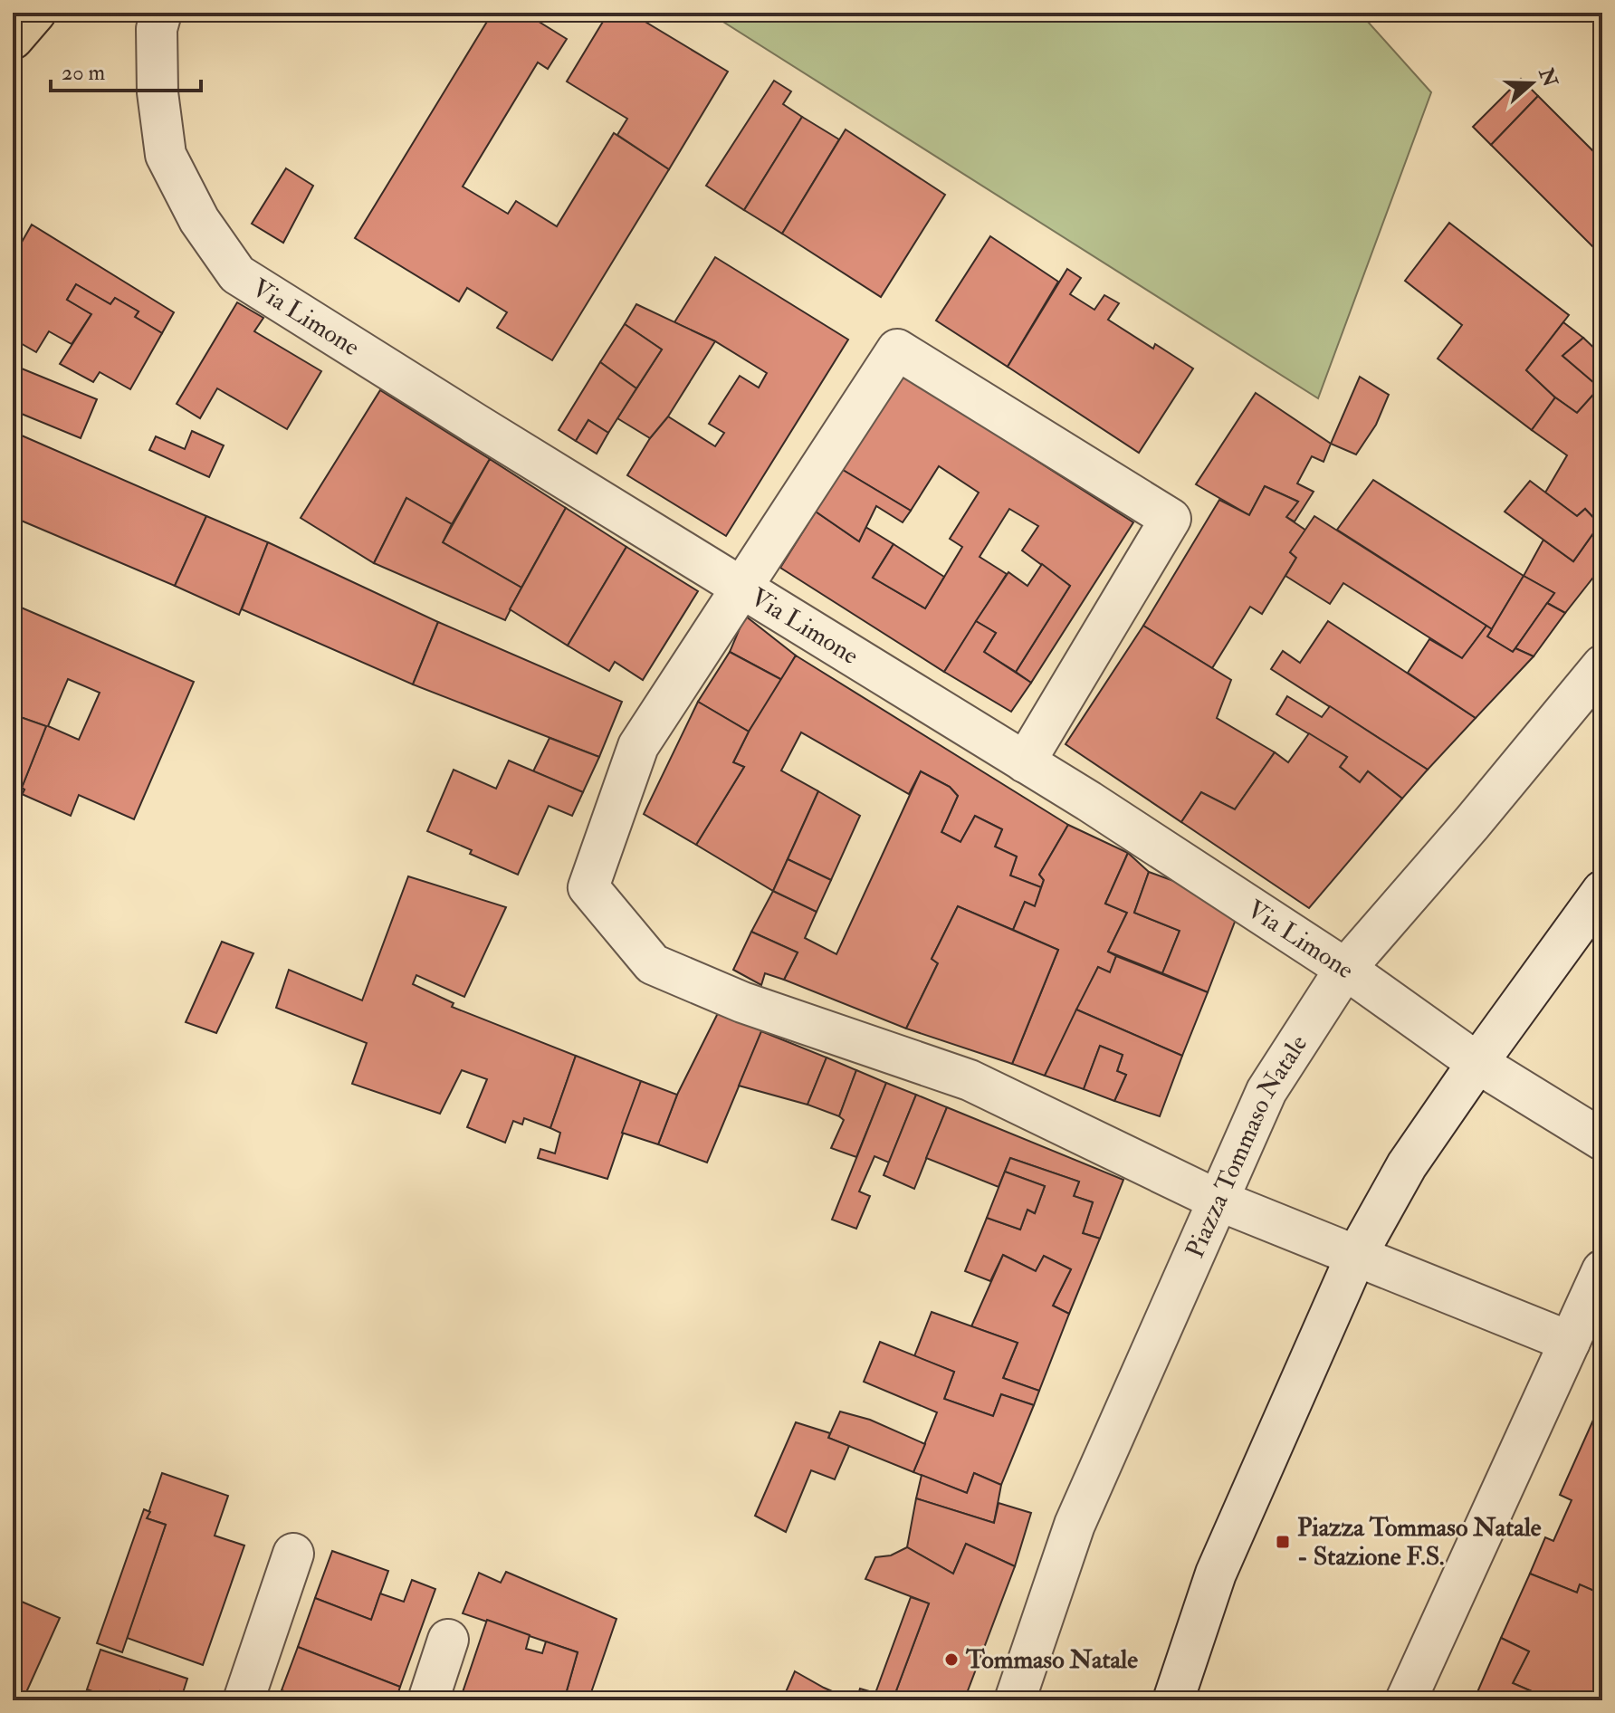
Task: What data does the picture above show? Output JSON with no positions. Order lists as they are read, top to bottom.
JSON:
{
  "streets": {
    "street": ["Via Limone", "Piazza Tommaso Natale"]
  },
  "crossings": [
    ["Via Limone", "Piazza Tommaso Natale"]
  ],
  "places": {
    "transit": ["Piazza Tommaso Natale - Stazione F.S."],
    "other": ["Tommaso Natale"]
  },
  "scale_bar": "20 m",
  "north": "right"
}
